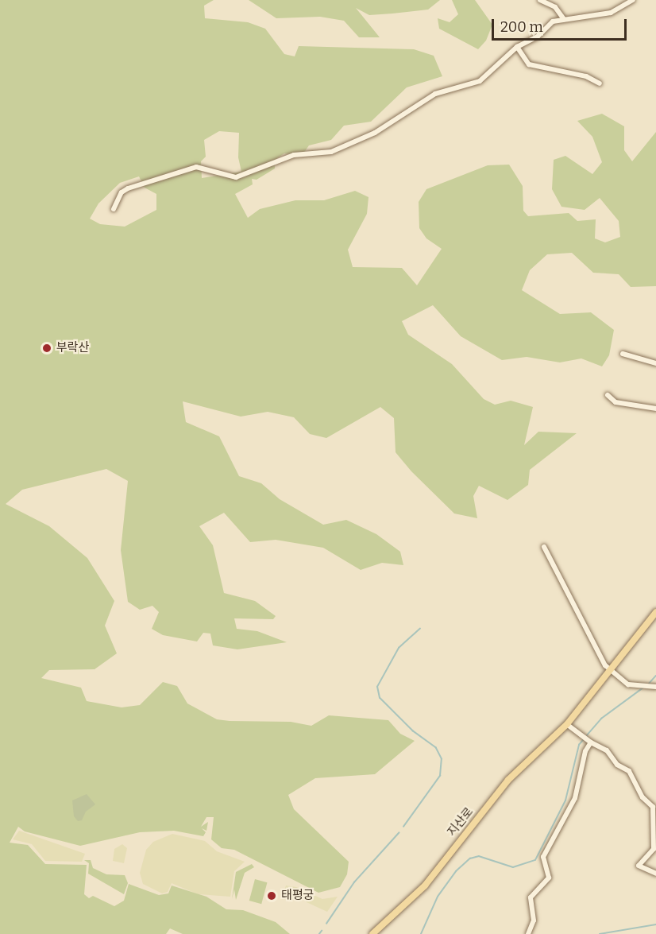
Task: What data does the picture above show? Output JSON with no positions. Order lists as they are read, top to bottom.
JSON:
{
  "streets": {
    "main road": ["지산로"]
  },
  "places": ["부락산", "태평궁"],
  "scale_bar": "200 m"
}
